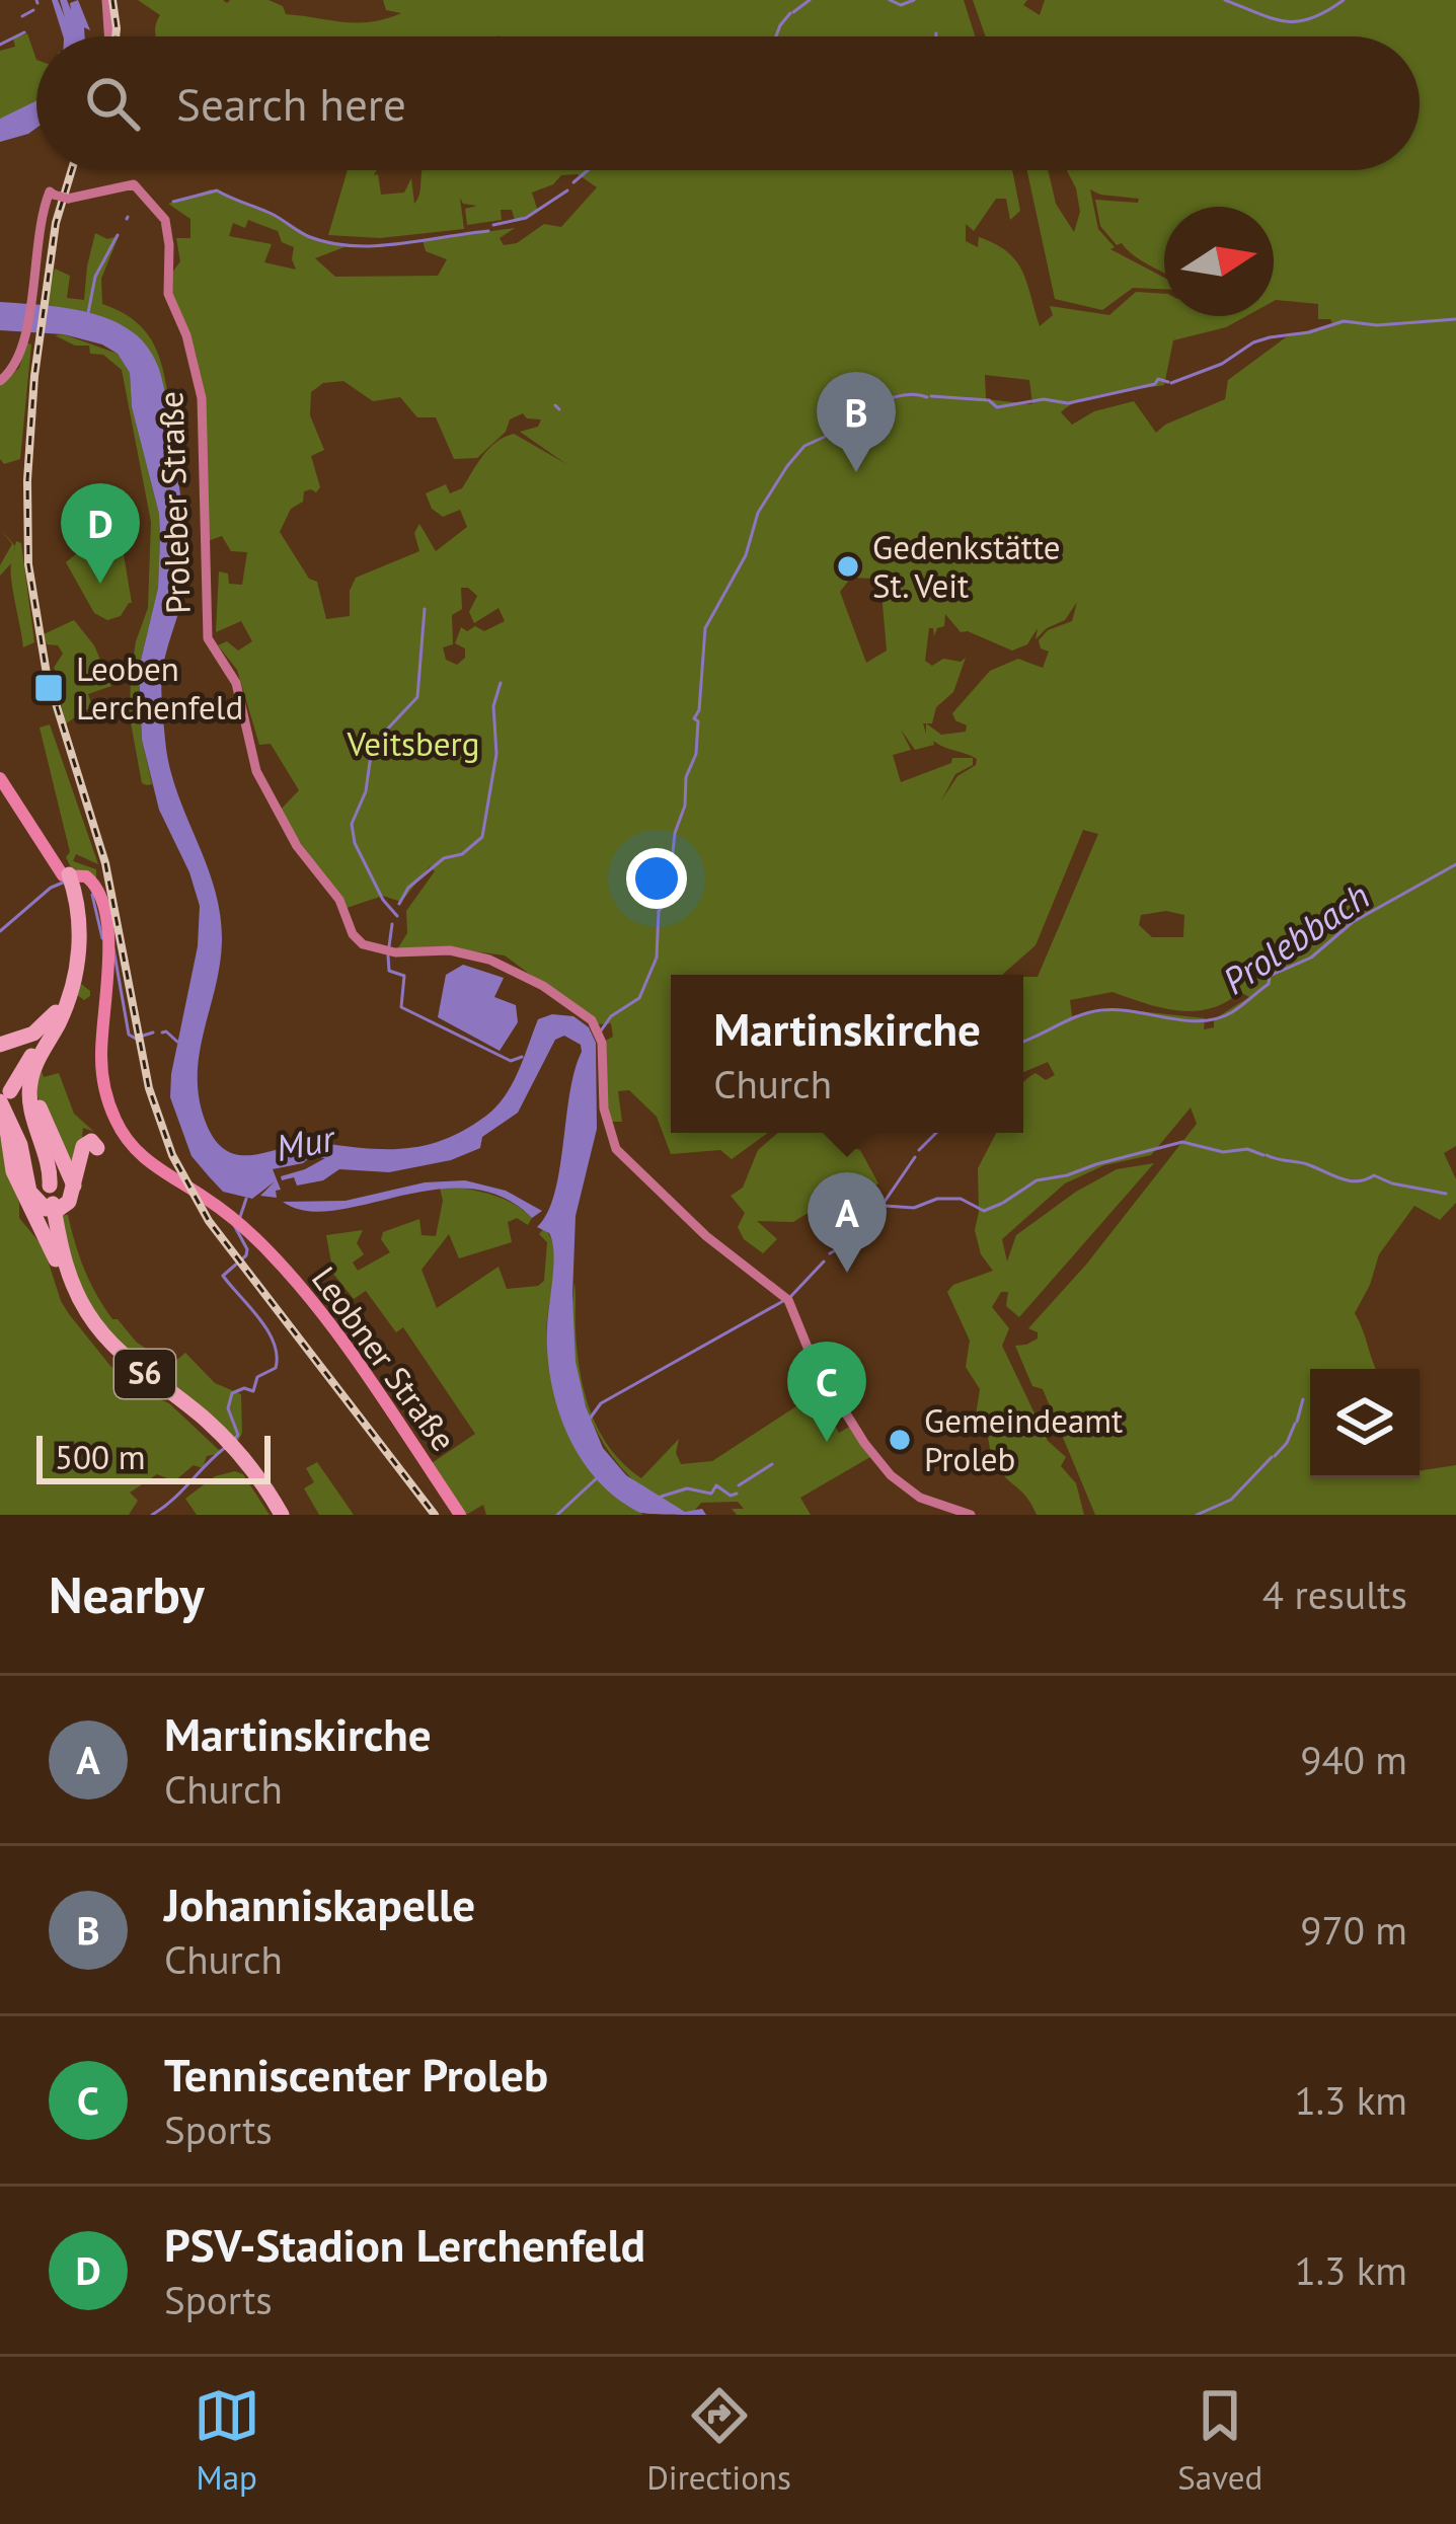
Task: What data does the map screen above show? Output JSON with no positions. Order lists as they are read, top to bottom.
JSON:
{
  "streets": {
    "highway": ["S6"],
    "main road": ["Proleber Straße", "Leobner Straße"]
  },
  "water": ["Prolebbach", "Mur"],
  "parks": ["Veitsberg"],
  "places": {
    "other": ["Gedenkstätte St. Veit", "Gemeindeamt Proleb"],
    "transit": ["Leoben Lerchenfeld"]
  },
  "scale_bar": "500 m",
  "north": "right",
  "page": {
    "search": "Search here",
    "pins": [
      "B",
      "D",
      "A",
      "C"
    ],
    "popup": ["Martinskirche", "Church"],
    "scale": "500 m",
    "heading": ["Nearby", "4 results"],
    "list": [
      {
        "mark": "A",
        "name": "Martinskirche",
        "note": "Church",
        "value": "940 m"
      },
      {
        "mark": "B",
        "name": "Johanniskapelle",
        "note": "Church",
        "value": "970 m"
      },
      {
        "mark": "C",
        "name": "Tenniscenter Proleb",
        "note": "Sports",
        "value": "1.3 km"
      },
      {
        "mark": "D",
        "name": "PSV-Stadion Lerchenfeld",
        "note": "Sports",
        "value": "1.3 km"
      }
    ],
    "nav": ["Map", "Directions", "Saved"]
  }
}
